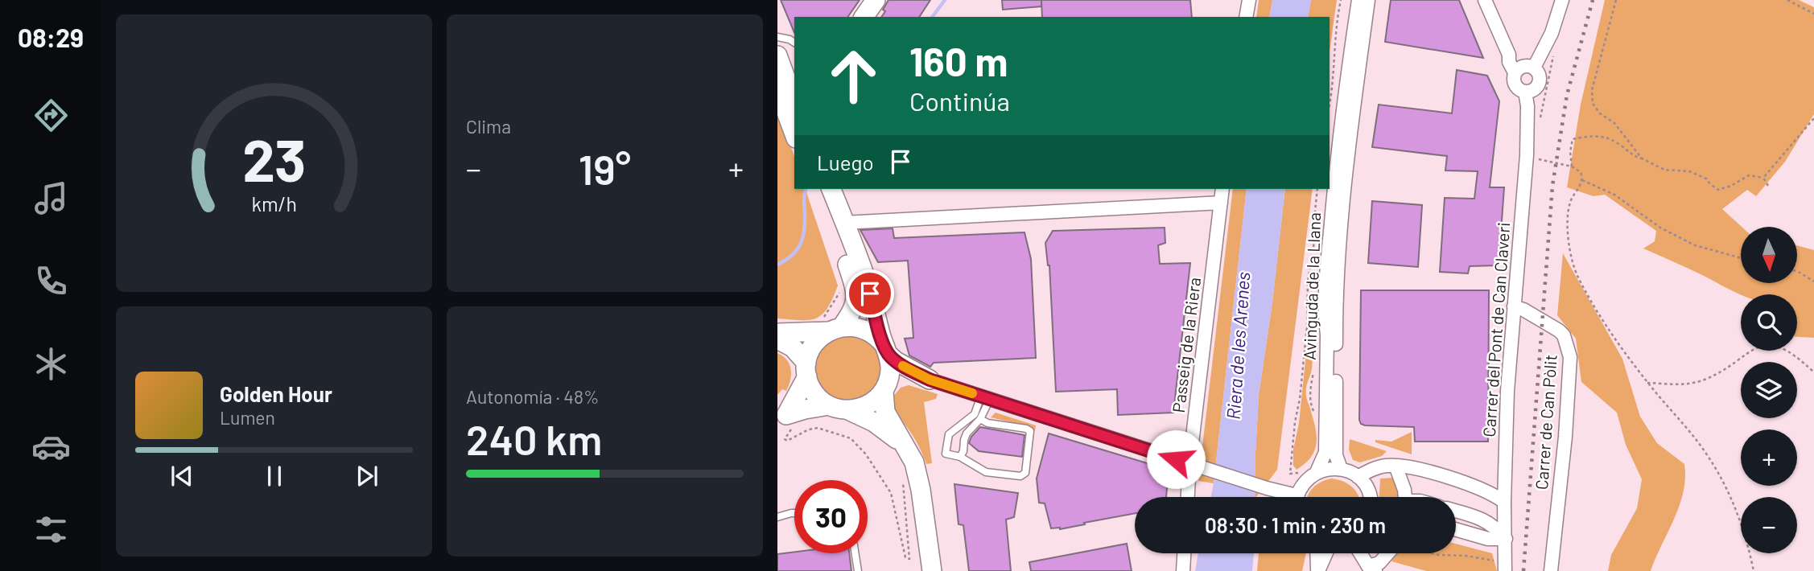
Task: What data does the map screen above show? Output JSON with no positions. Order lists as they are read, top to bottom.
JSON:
{
  "streets": {
    "street": [
      "Avinguda de la Llana",
      "Carrer del Pont de Can Claveri",
      "Passeig de la Riera",
      "Carrer de Can Pòlit"
    ]
  },
  "crossings": [
    ["Carrer del Pont de Can Claveri", "Carrer de Can Pòlit"]
  ],
  "water": ["Riera de les Arenes"],
  "north": "bottom",
  "page": {
    "tabs": "08:29",
    "tile": [
      "Clima",
      ["Autonomía · 48%", "240 km"]
    ],
    "turn": ["160 m", "Continúa"],
    "then": "Luego",
    "heat": ["−", "19°", "+"],
    "map_buttons": ["+", "−"],
    "song": ["Golden Hour", "Lumen"],
    "limit": "30",
    "trip": "08:30 · 1 min · 230 m",
    "gauge": ["23", "km/h"]
  }
}
